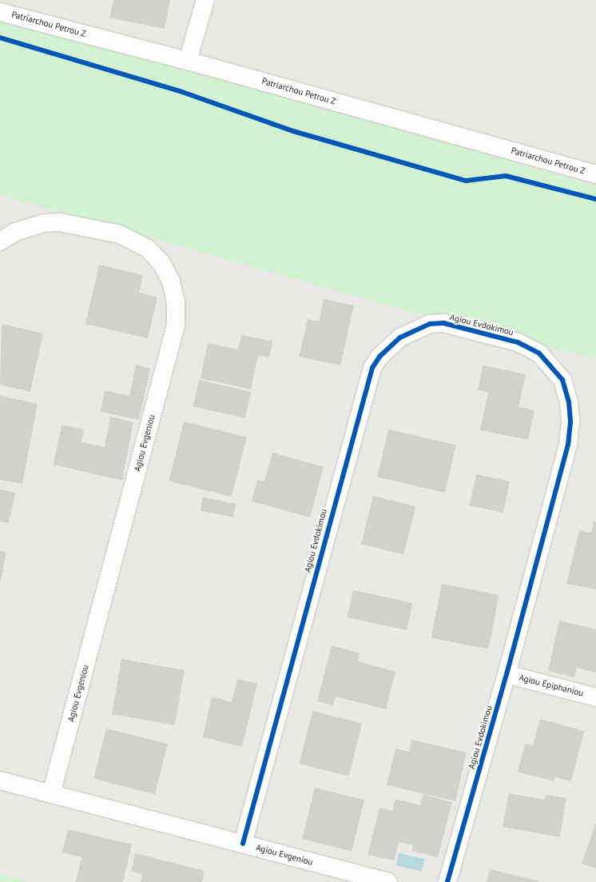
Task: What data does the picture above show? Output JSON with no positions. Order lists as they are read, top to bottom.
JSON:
{
  "streets": {
    "street": [
      "Patriarchou Petrou Z",
      "Agiou Evdokimou",
      "Agiou Evgeniou",
      "Agiou Epiphaniou"
    ]
  },
  "crossings": [
    ["Agiou Evdokimou", "Agiou Evgeniou"],
    ["Agiou Evdokimou", "Agiou Epiphaniou"]
  ]
}
